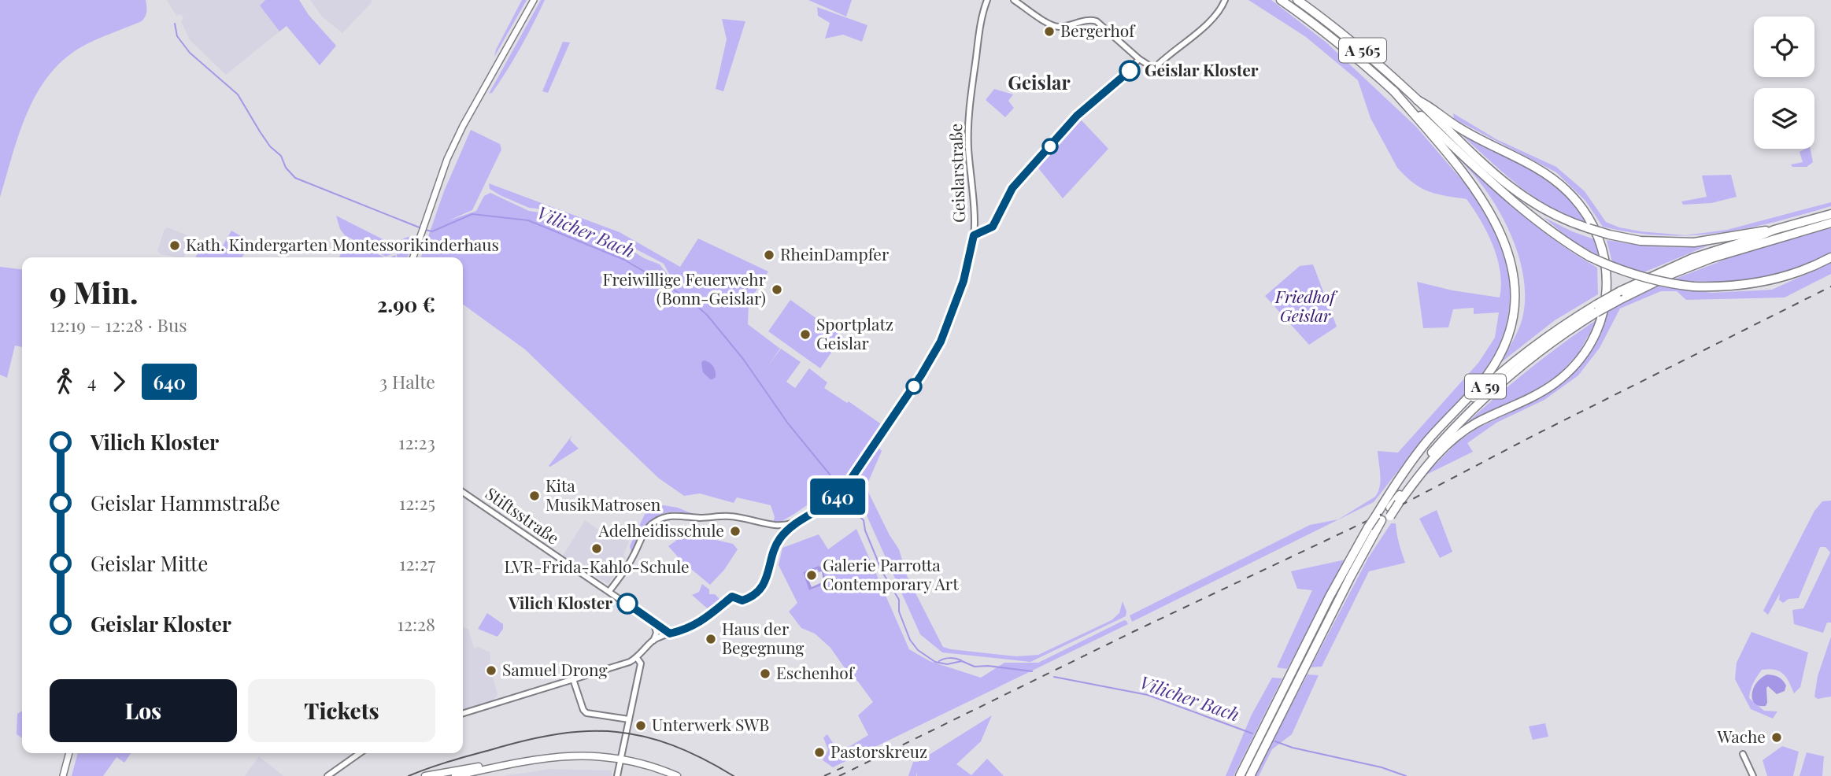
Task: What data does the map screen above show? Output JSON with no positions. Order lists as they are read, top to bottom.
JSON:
{
  "streets": {
    "highway": ["A 565", "A 59"],
    "street": ["Geislarstraße", "Stiftsstraße"]
  },
  "districts": ["Geislar"],
  "water": ["Vilicher Bach"],
  "parks": ["Friedhof Geislar"],
  "places": [
    "Bergerhof",
    "Geislar Kloster",
    "Kath. Kindergarten Montessorikinderhaus",
    "RheinDampfer",
    "Freiwillige Feuerwehr (Bonn-Geislar)",
    "Sportplatz Geislar",
    "Kita MusikMatrosen",
    "Adelheidisschule",
    "LVR-Frida-Kahlo-Schule",
    "Galerie Parrotta Contemporary Art",
    "Vilich Kloster",
    "Haus der Begegnung",
    "Samuel Drong",
    "Eschenhof",
    "Unterwerk SWB",
    "Wache",
    "Pastorskreuz"
  ],
  "lines": ["bus line 640"],
  "page": {
    "on_map": "640",
    "heading": ["9 Min.", "12:19 – 12:28 · Bus", "2.90 €"],
    "legs": ["4", "640", "3 Halte"],
    "list": [
      {
        "name": "Vilich Kloster",
        "value": "12:23"
      },
      {
        "name": "Geislar Hammstraße",
        "value": "12:25"
      },
      {
        "name": "Geislar Mitte",
        "value": "12:27"
      },
      {
        "name": "Geislar Kloster",
        "value": "12:28"
      }
    ],
    "buttons": ["Los", "Tickets"]
  }
}
